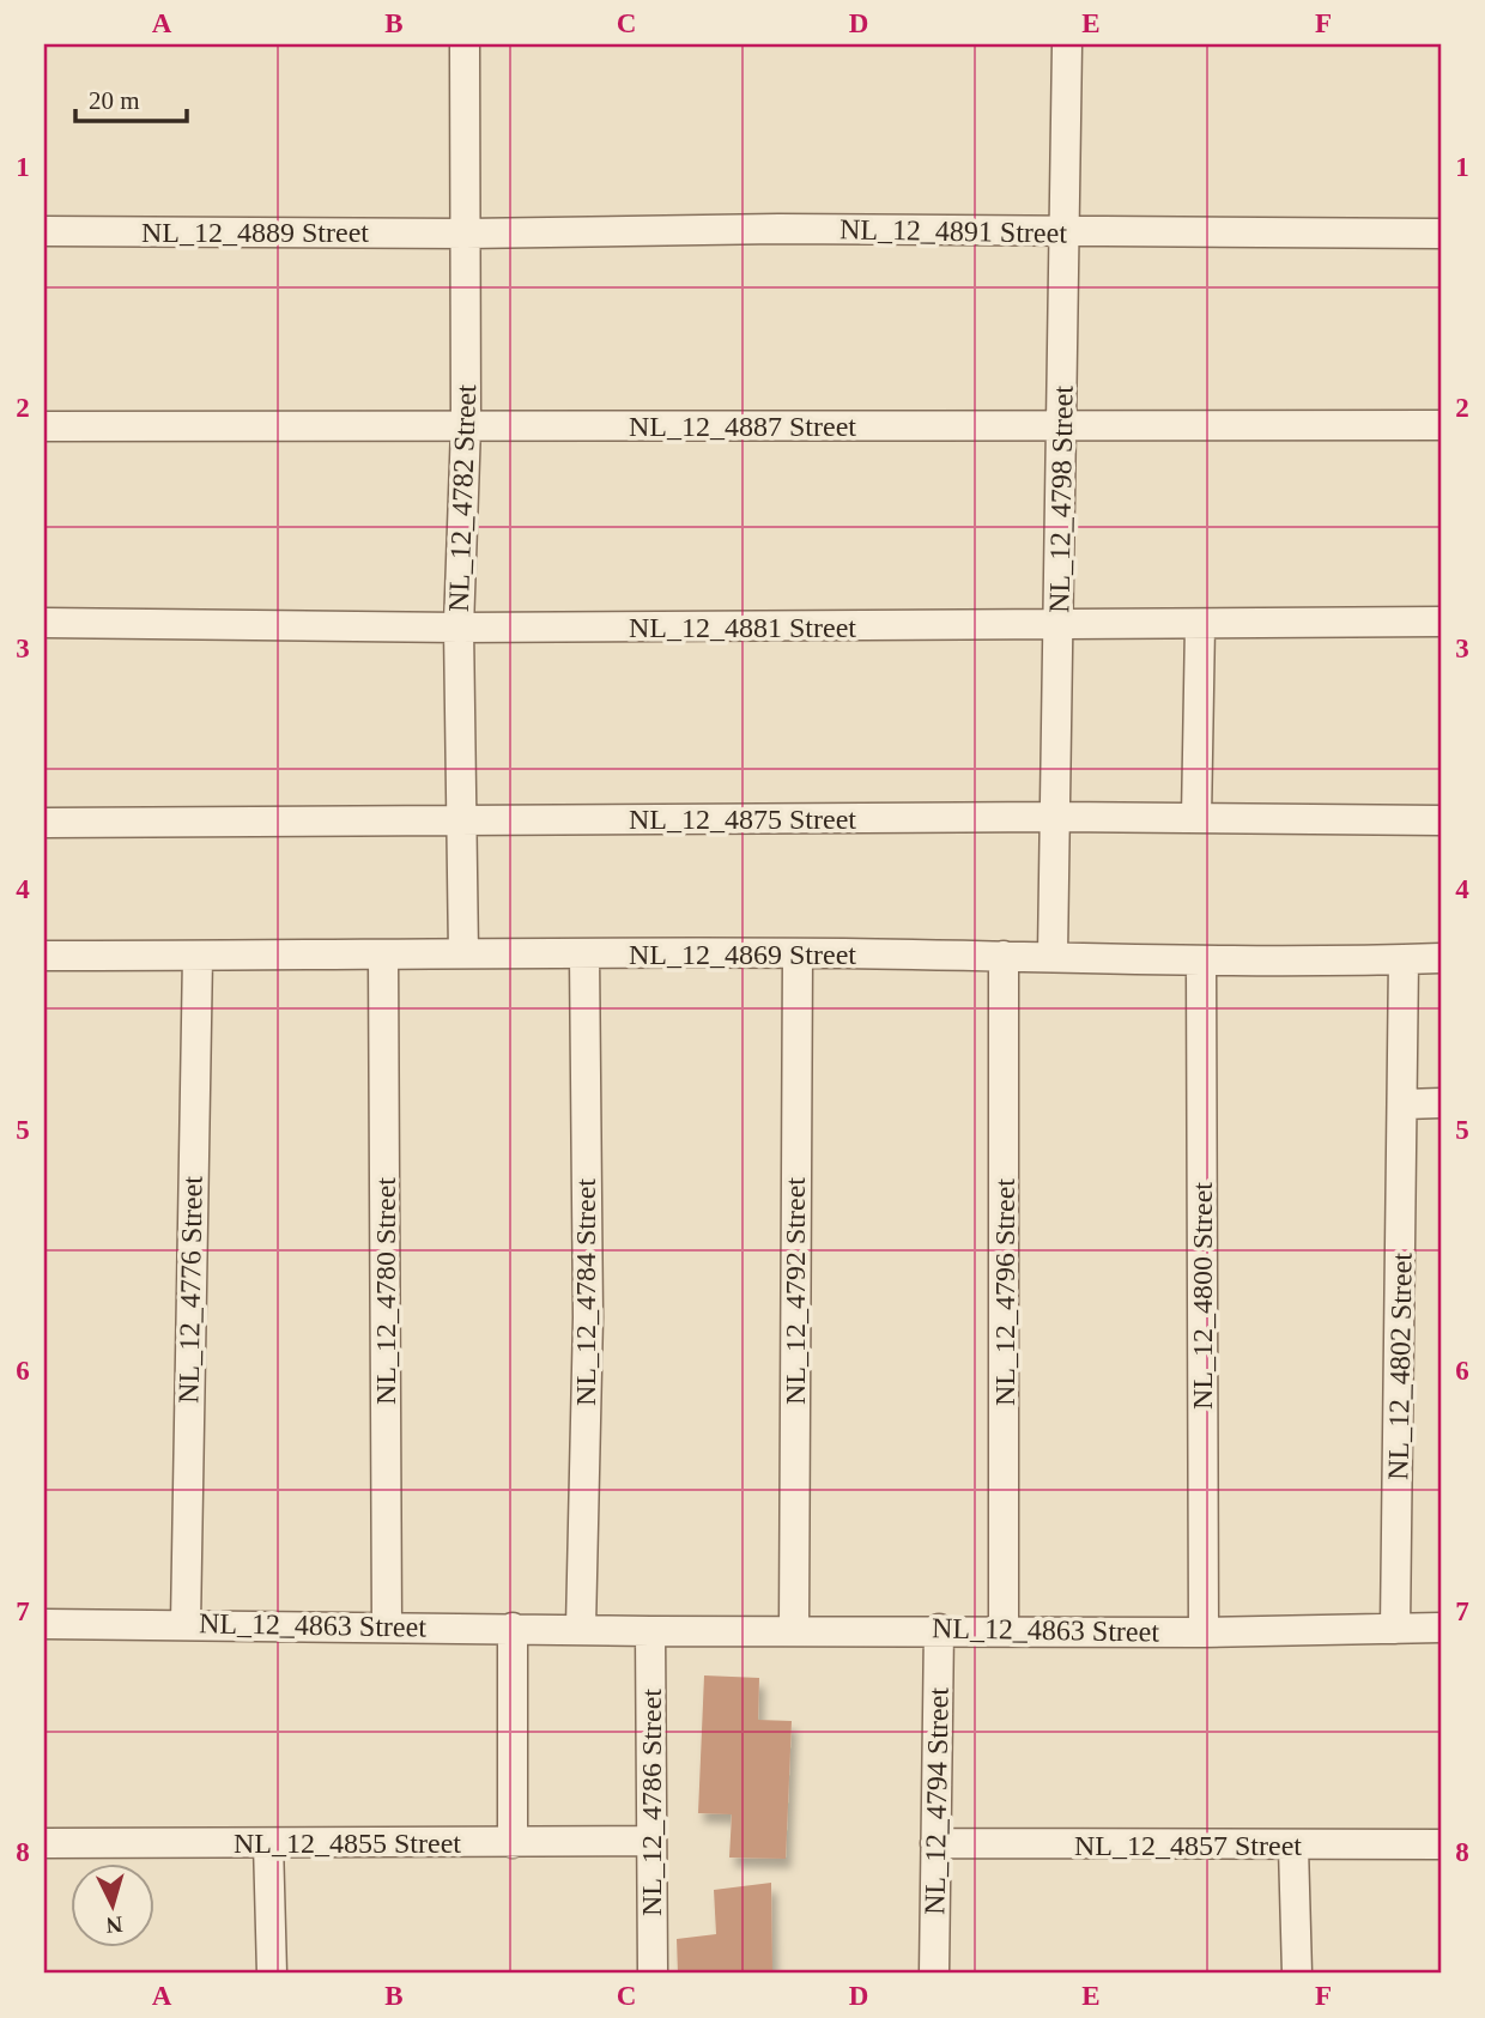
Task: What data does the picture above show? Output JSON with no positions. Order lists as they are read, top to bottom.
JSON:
{
  "streets": {
    "street": [
      "NL_12_4891 Street",
      "NL_12_4889 Street",
      "NL_12_4887 Street",
      "NL_12_4782 Street",
      "NL_12_4798 Street",
      "NL_12_4881 Street",
      "NL_12_4875 Street",
      "NL_12_4869 Street",
      "NL_12_4776 Street",
      "NL_12_4780 Street",
      "NL_12_4792 Street",
      "NL_12_4784 Street",
      "NL_12_4796 Street",
      "NL_12_4800 Street",
      "NL_12_4802 Street",
      "NL_12_4863 Street",
      "NL_12_4794 Street",
      "NL_12_4786 Street",
      "NL_12_4855 Street",
      "NL_12_4857 Street"
    ]
  },
  "crossings": [
    ["NL_12_4891 Street", "NL_12_4889 Street"],
    ["NL_12_4891 Street", "NL_12_4782 Street"],
    ["NL_12_4891 Street", "NL_12_4798 Street"],
    ["NL_12_4889 Street", "NL_12_4782 Street"],
    ["NL_12_4887 Street", "NL_12_4782 Street"],
    ["NL_12_4887 Street", "NL_12_4798 Street"],
    ["NL_12_4782 Street", "NL_12_4881 Street"],
    ["NL_12_4782 Street", "NL_12_4875 Street"],
    ["NL_12_4782 Street", "NL_12_4869 Street"],
    ["NL_12_4798 Street", "NL_12_4881 Street"],
    ["NL_12_4798 Street", "NL_12_4875 Street"],
    ["NL_12_4798 Street", "NL_12_4869 Street"],
    ["NL_12_4869 Street", "NL_12_4776 Street"],
    ["NL_12_4869 Street", "NL_12_4780 Street"],
    ["NL_12_4869 Street", "NL_12_4792 Street"],
    ["NL_12_4869 Street", "NL_12_4784 Street"],
    ["NL_12_4869 Street", "NL_12_4796 Street"],
    ["NL_12_4869 Street", "NL_12_4800 Street"],
    ["NL_12_4869 Street", "NL_12_4802 Street"],
    ["NL_12_4776 Street", "NL_12_4863 Street"],
    ["NL_12_4780 Street", "NL_12_4863 Street"],
    ["NL_12_4792 Street", "NL_12_4863 Street"],
    ["NL_12_4784 Street", "NL_12_4863 Street"],
    ["NL_12_4796 Street", "NL_12_4863 Street"],
    ["NL_12_4800 Street", "NL_12_4863 Street"],
    ["NL_12_4802 Street", "NL_12_4863 Street"],
    ["NL_12_4863 Street", "NL_12_4794 Street"],
    ["NL_12_4863 Street", "NL_12_4786 Street"],
    ["NL_12_4794 Street", "NL_12_4857 Street"],
    ["NL_12_4786 Street", "NL_12_4855 Street"]
  ],
  "scale_bar": "20 m",
  "north": "bottom",
  "grid": {
    "columns": [
      "A",
      "B",
      "C",
      "D",
      "E",
      "F"
    ],
    "rows": [
      "1",
      "2",
      "3",
      "4",
      "5",
      "6",
      "7",
      "8"
    ]
  }
}
